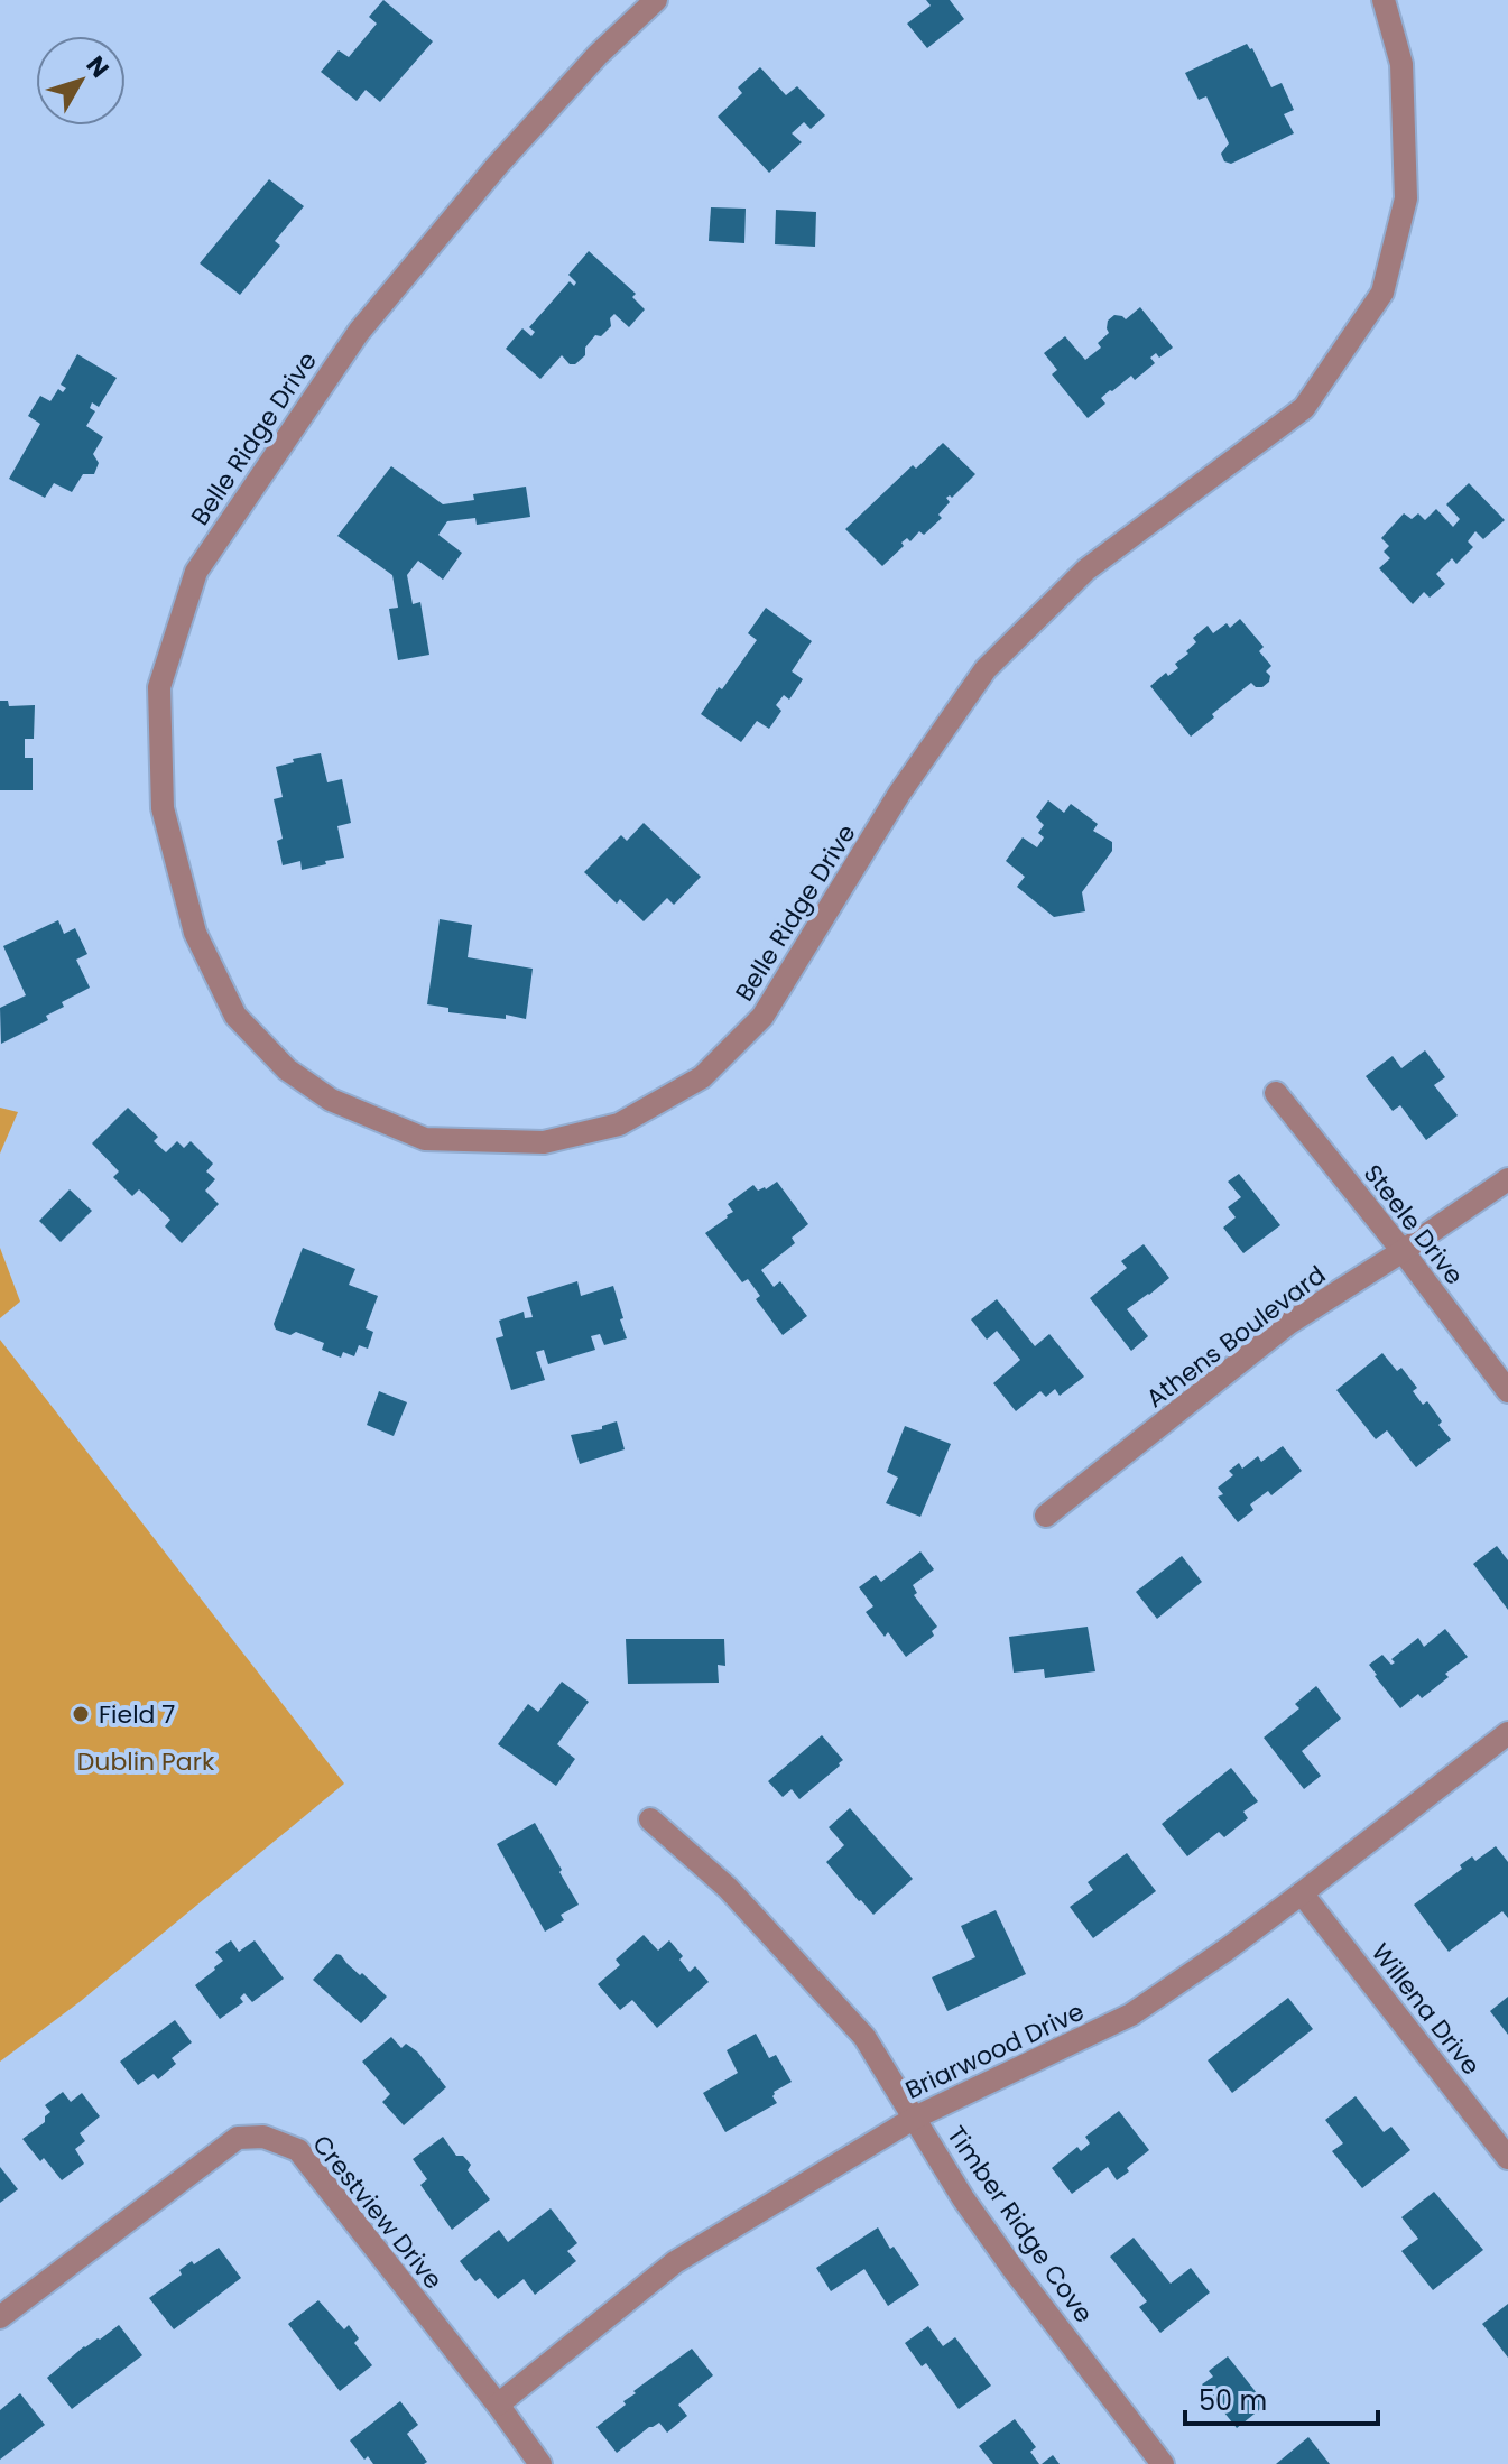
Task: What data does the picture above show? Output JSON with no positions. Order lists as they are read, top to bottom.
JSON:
{
  "streets": {
    "street": [
      "Belle Ridge Drive",
      "Steele Drive",
      "Athens Boulevard",
      "Willena Drive",
      "Briarwood Drive",
      "Crestview Drive",
      "Timber Ridge Cove"
    ]
  },
  "crossings": [
    ["Steele Drive", "Athens Boulevard"],
    ["Willena Drive", "Briarwood Drive"],
    ["Briarwood Drive", "Crestview Drive"],
    ["Briarwood Drive", "Timber Ridge Cove"]
  ],
  "parks": ["Dublin Park"],
  "places": ["Field 7"],
  "scale_bar": "50 m",
  "north": "top right"
}
